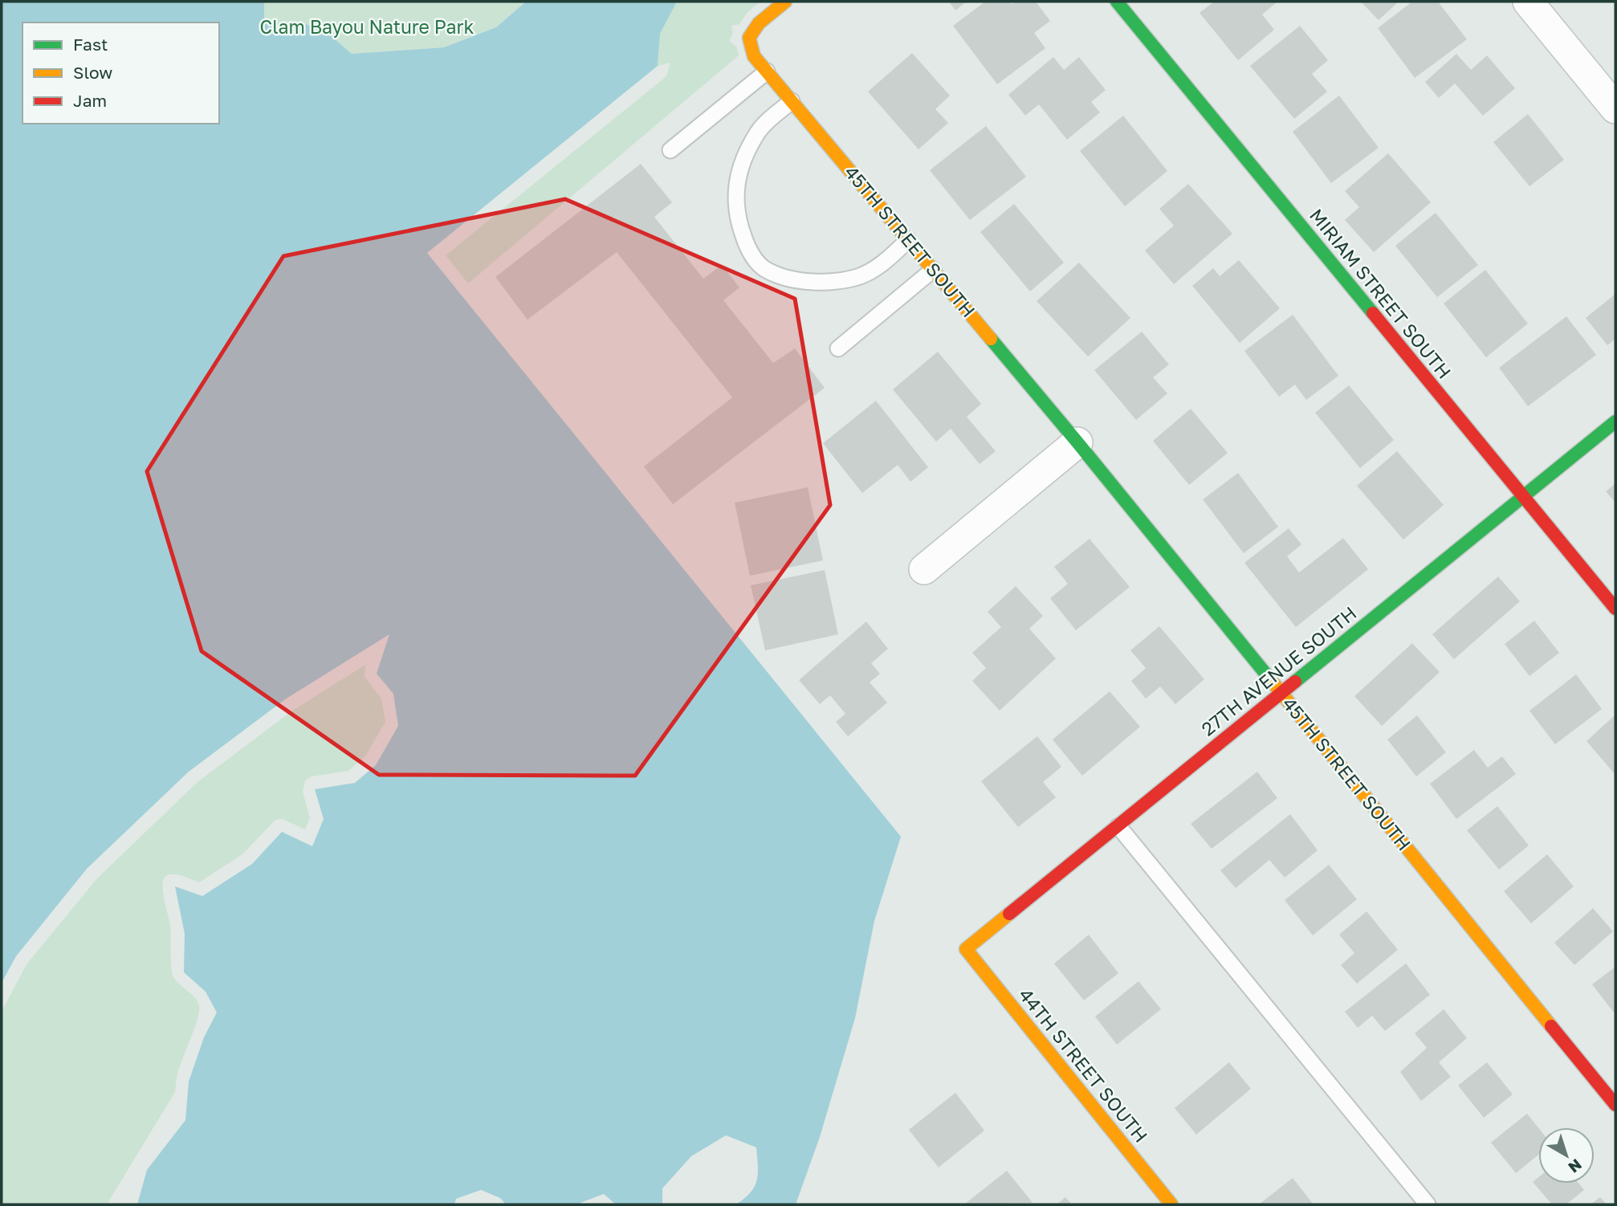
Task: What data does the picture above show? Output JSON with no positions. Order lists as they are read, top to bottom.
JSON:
{
  "streets": {
    "street": [
      "45TH STREET SOUTH",
      "MIRIAM STREET SOUTH",
      "27TH AVENUE SOUTH",
      "44TH STREET SOUTH"
    ]
  },
  "crossings": [
    ["45TH STREET SOUTH", "27TH AVENUE SOUTH"],
    ["MIRIAM STREET SOUTH", "27TH AVENUE SOUTH"],
    ["27TH AVENUE SOUTH", "44TH STREET SOUTH"]
  ],
  "parks": ["Clam Bayou Nature Park"],
  "legend": ["Fast", "Slow", "Jam"],
  "north": "bottom right"
}
